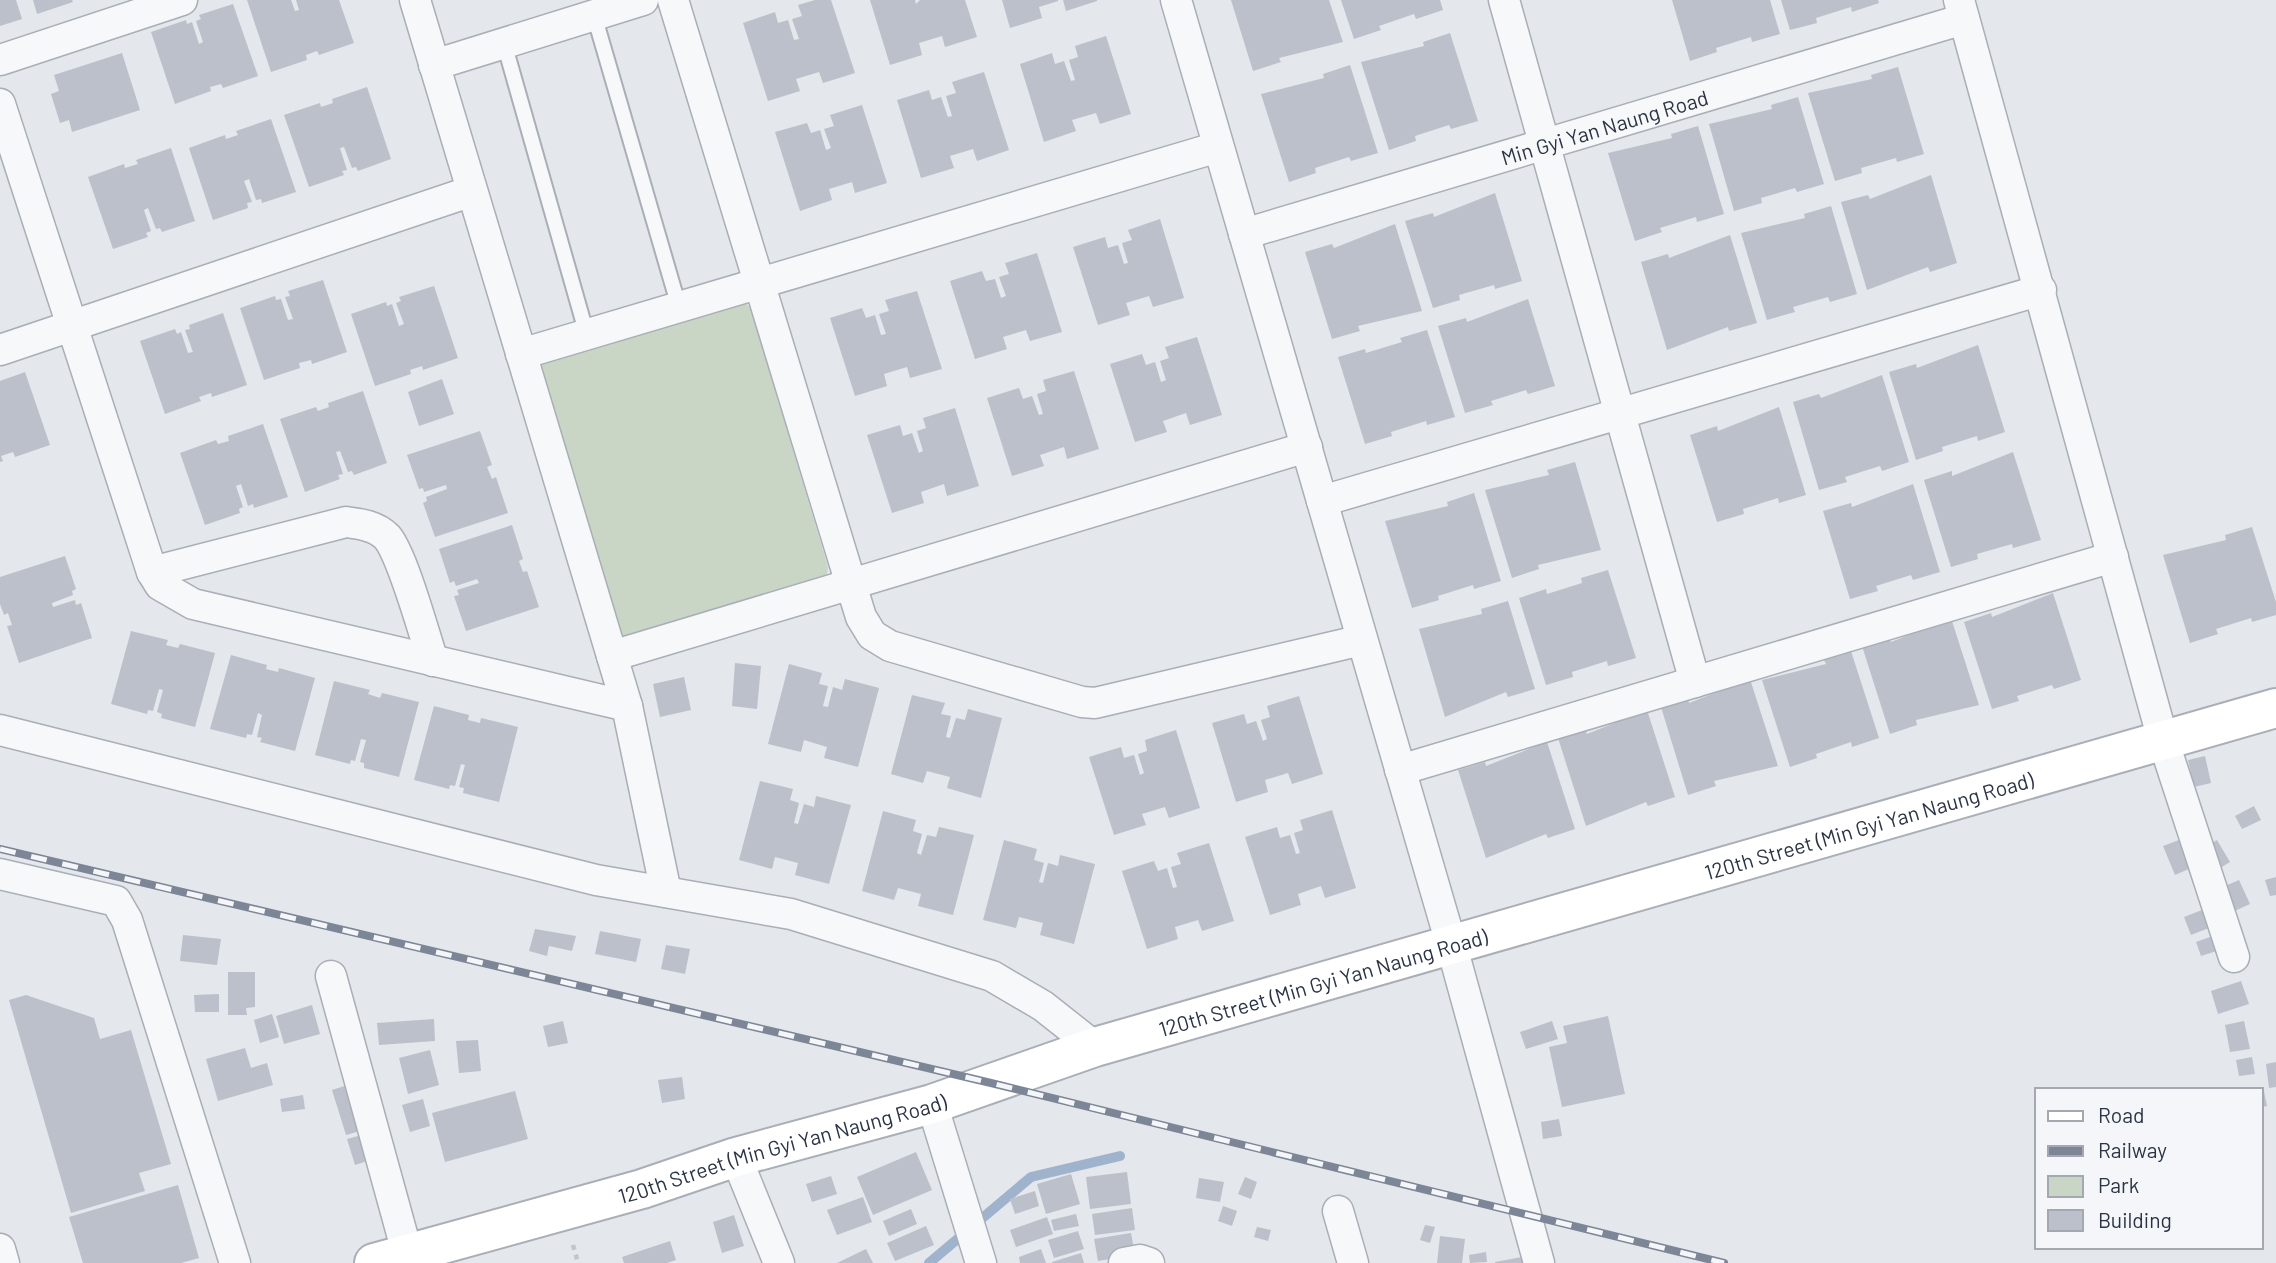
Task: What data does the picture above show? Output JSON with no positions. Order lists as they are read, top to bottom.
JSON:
{
  "streets": {
    "street": ["Min Gyi Yan Naung Road", "120th Street (Min Gyi Yan Naung Road)"]
  },
  "legend": [
    "Road",
    "Railway",
    "Park",
    "Building"
  ]
}
